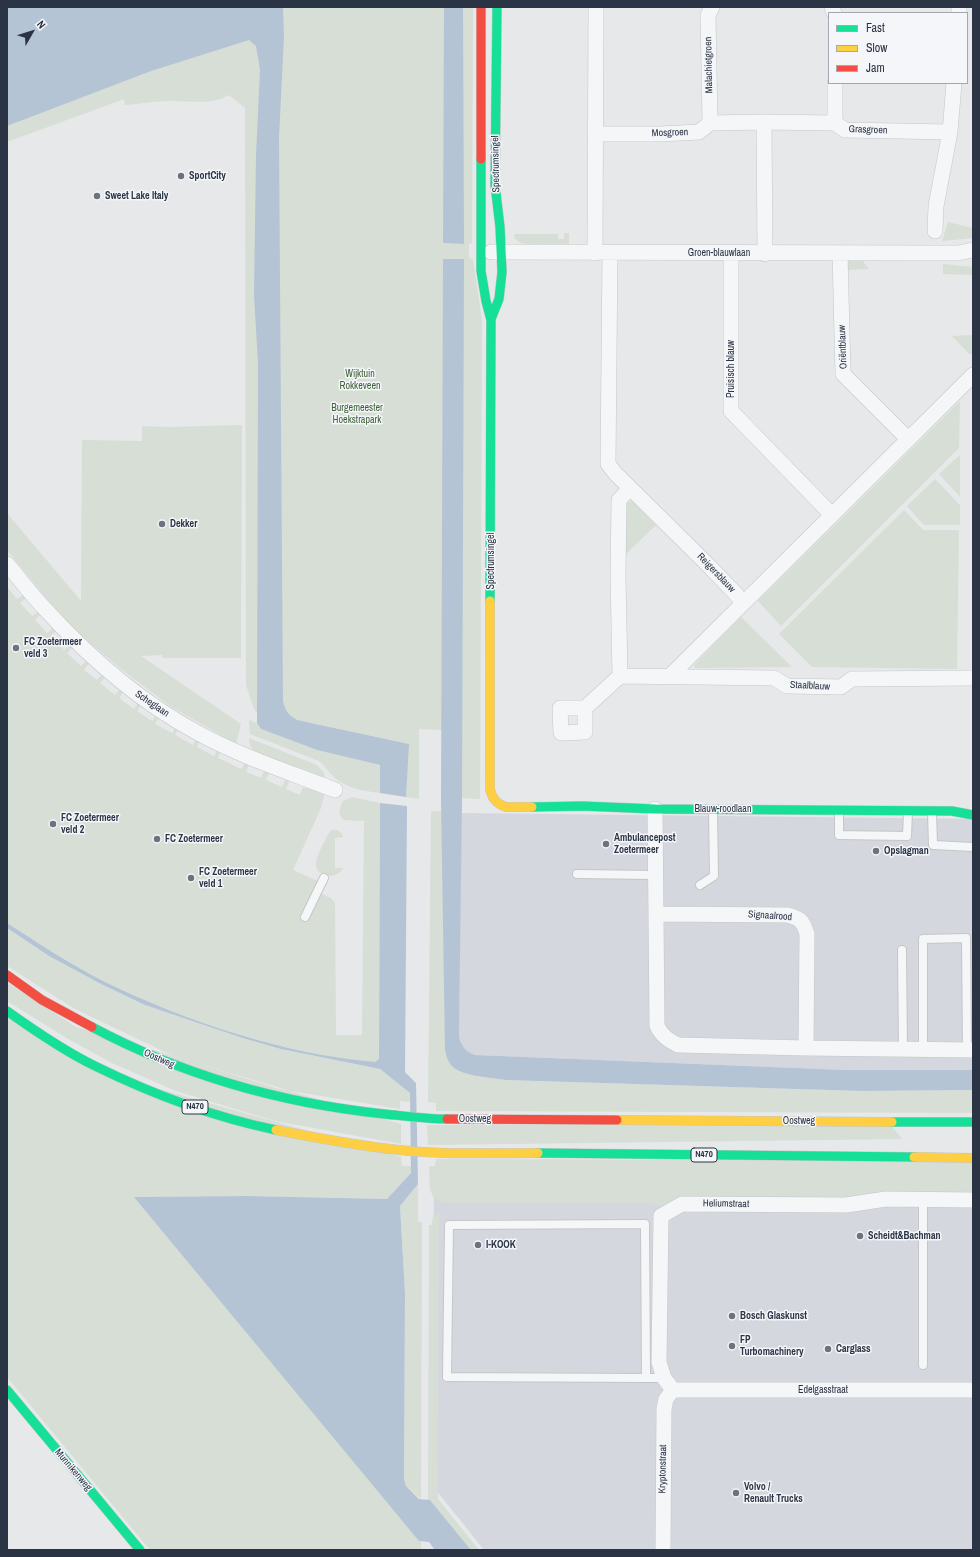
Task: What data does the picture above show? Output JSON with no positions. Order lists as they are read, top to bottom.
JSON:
{
  "streets": {
    "main road": [
      "Spectrumsingel",
      "Blauw-roodlaan",
      "Oostweg",
      "N470",
      "Munnikenweg"
    ],
    "street": [
      "Malachietgroen",
      "Grasgroen",
      "Mosgroen",
      "Groen-blauwlaan",
      "Oriëntblauw",
      "Pruisisch blauw",
      "Reigersblauw",
      "Staalblauw",
      "Scheglaan",
      "Signaalrood",
      "Heliumstraat",
      "Edelgasstraat",
      "Kryptonstraat"
    ]
  },
  "crossings": [
    ["Malachietgroen", "Mosgroen"],
    ["Grasgroen", "Mosgroen"],
    ["Spectrumsingel", "Groen-blauwlaan"],
    ["Spectrumsingel", "Blauw-roodlaan"],
    ["Groen-blauwlaan", "Oriëntblauw"],
    ["Groen-blauwlaan", "Pruisisch blauw"],
    ["Groen-blauwlaan", "Reigersblauw"],
    ["Heliumstraat", "Edelgasstraat"],
    ["Heliumstraat", "Kryptonstraat"],
    ["Edelgasstraat", "Kryptonstraat"]
  ],
  "parks": ["Wijktuin Rokkeveen", "Burgemeester Hoekstrapark"],
  "places": [
    "SportCity",
    "Sweet Lake Italy",
    "Dekker",
    "FC Zoetermeer veld 3",
    "FC Zoetermeer veld 2",
    "FC Zoetermeer",
    "Ambulancepost Zoetermeer",
    "Opslagman",
    "FC Zoetermeer veld 1",
    "Scheidt&Bachman",
    "I-KOOK",
    "Bosch Glaskunst",
    "FP Turbomachinery",
    "Carglass",
    "Volvo / Renault Trucks"
  ],
  "legend": ["Fast", "Slow", "Jam"],
  "north": "top right"
}
